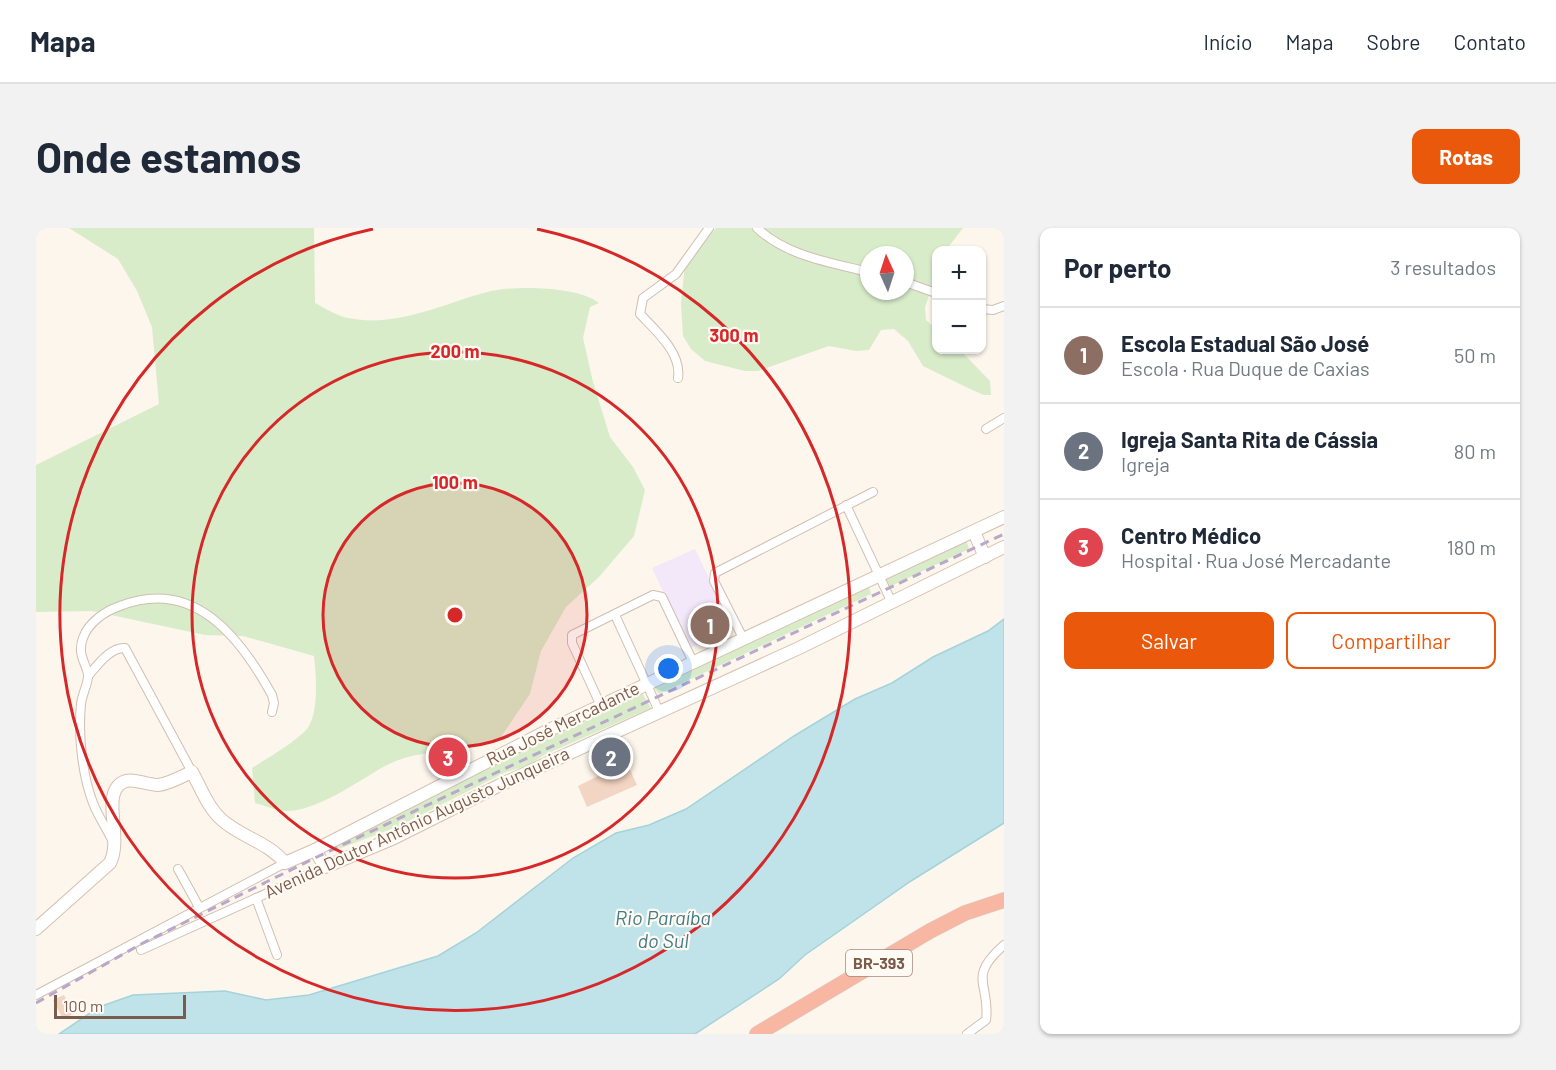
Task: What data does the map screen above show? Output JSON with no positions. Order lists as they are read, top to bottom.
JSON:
{
  "streets": {
    "highway": ["BR-393"],
    "street": ["Rua José Mercadante", "Avenida Doutor Antônio Augusto Junqueira"]
  },
  "water": ["Rio Paraíba do Sul"],
  "scale_bar": "100 m",
  "north": "top",
  "page": {
    "header": "Mapa",
    "nav": [
      "Início",
      "Mapa",
      "Sobre",
      "Contato"
    ],
    "buttons": [
      "Rotas",
      ["Salvar", "Compartilhar"]
    ],
    "title": "Onde estamos",
    "heading": ["Por perto", "3 resultados"],
    "map_buttons": ["+", "−"],
    "list": [
      {
        "mark": "1",
        "name": "Escola Estadual São José",
        "note": "Escola · Rua Duque de Caxias",
        "value": "50 m"
      },
      {
        "mark": "2",
        "name": "Igreja Santa Rita de Cássia",
        "note": "Igreja",
        "value": "80 m"
      },
      {
        "mark": "3",
        "name": "Centro Médico",
        "note": "Hospital · Rua José Mercadante",
        "value": "180 m"
      }
    ],
    "pins": ["1", "2", "3"],
    "scale": "100 m"
  },
  "rings": ["300 m", "200 m", "100 m"]
}
